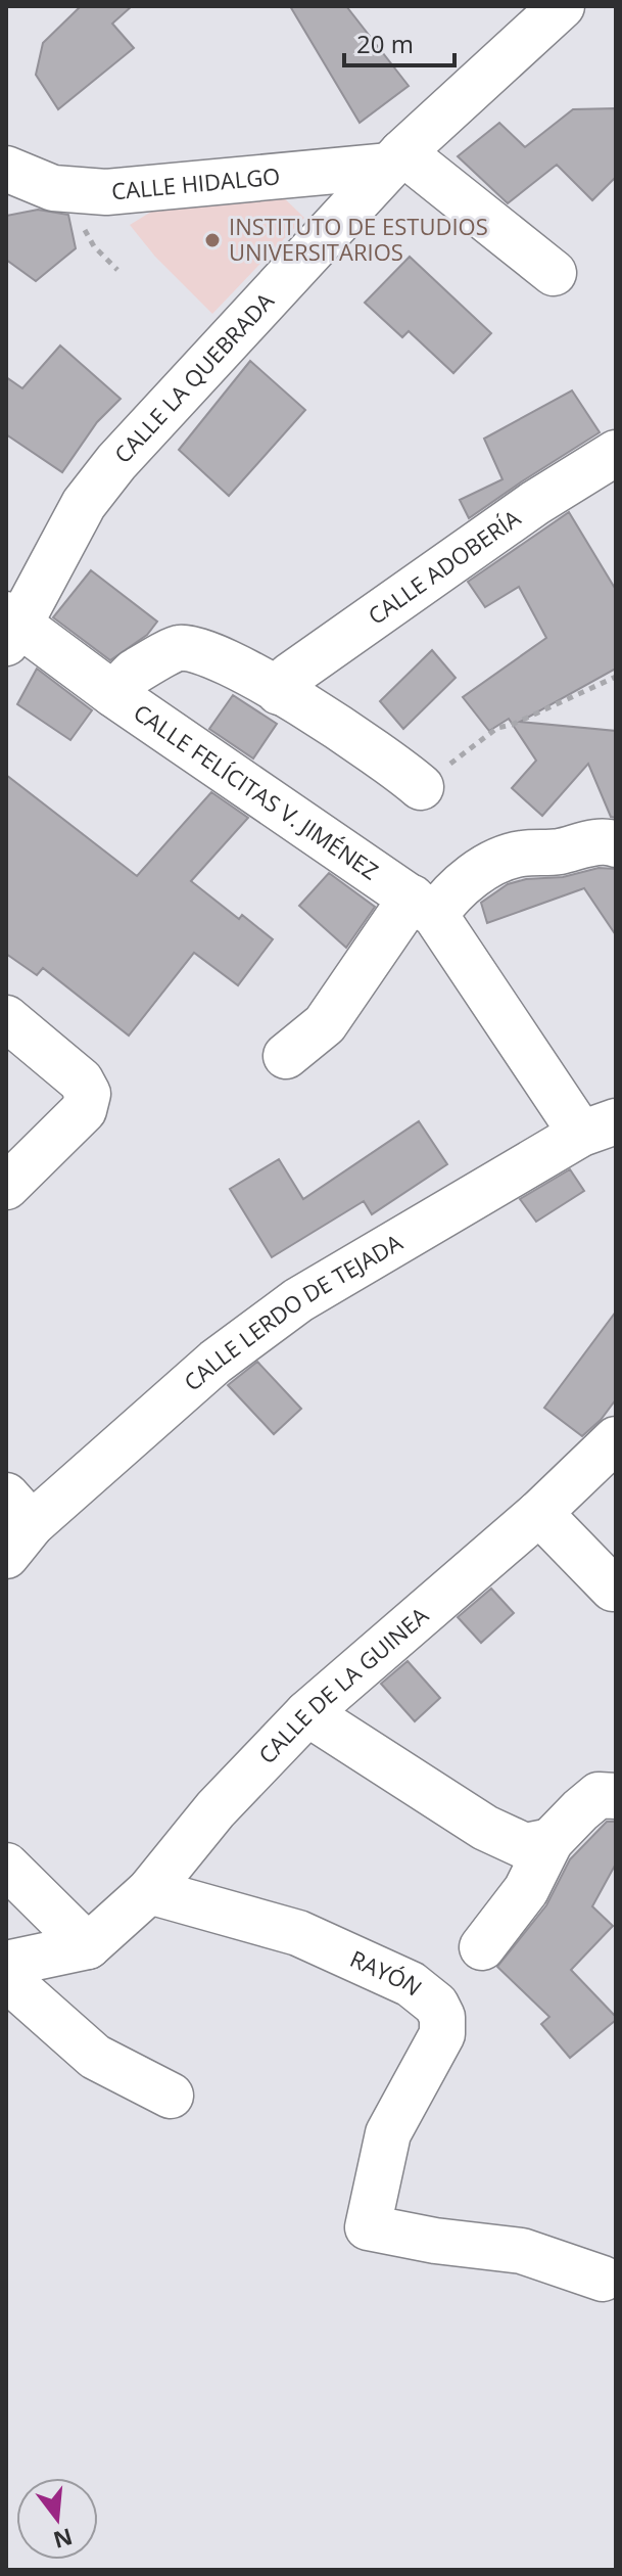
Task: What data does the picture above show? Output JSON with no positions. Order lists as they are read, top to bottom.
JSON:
{
  "streets": {
    "street": [
      "CALLE HIDALGO",
      "CALLE LA QUEBRADA",
      "CALLE ADOBERÍA",
      "CALLE FELÍCITAS V. JIMÉNEZ",
      "CALLE LERDO DE TEJADA",
      "CALLE DE LA GUINEA",
      "RAYÓN"
    ]
  },
  "crossings": [
    ["CALLE HIDALGO", "CALLE LA QUEBRADA"],
    ["CALLE LA QUEBRADA", "CALLE FELÍCITAS V. JIMÉNEZ"],
    ["CALLE FELÍCITAS V. JIMÉNEZ", "CALLE LERDO DE TEJADA"],
    ["CALLE DE LA GUINEA", "RAYÓN"]
  ],
  "places": ["INSTITUTO DE ESTUDIOS UNIVERSITARIOS"],
  "scale_bar": "20 m",
  "north": "bottom"
}
